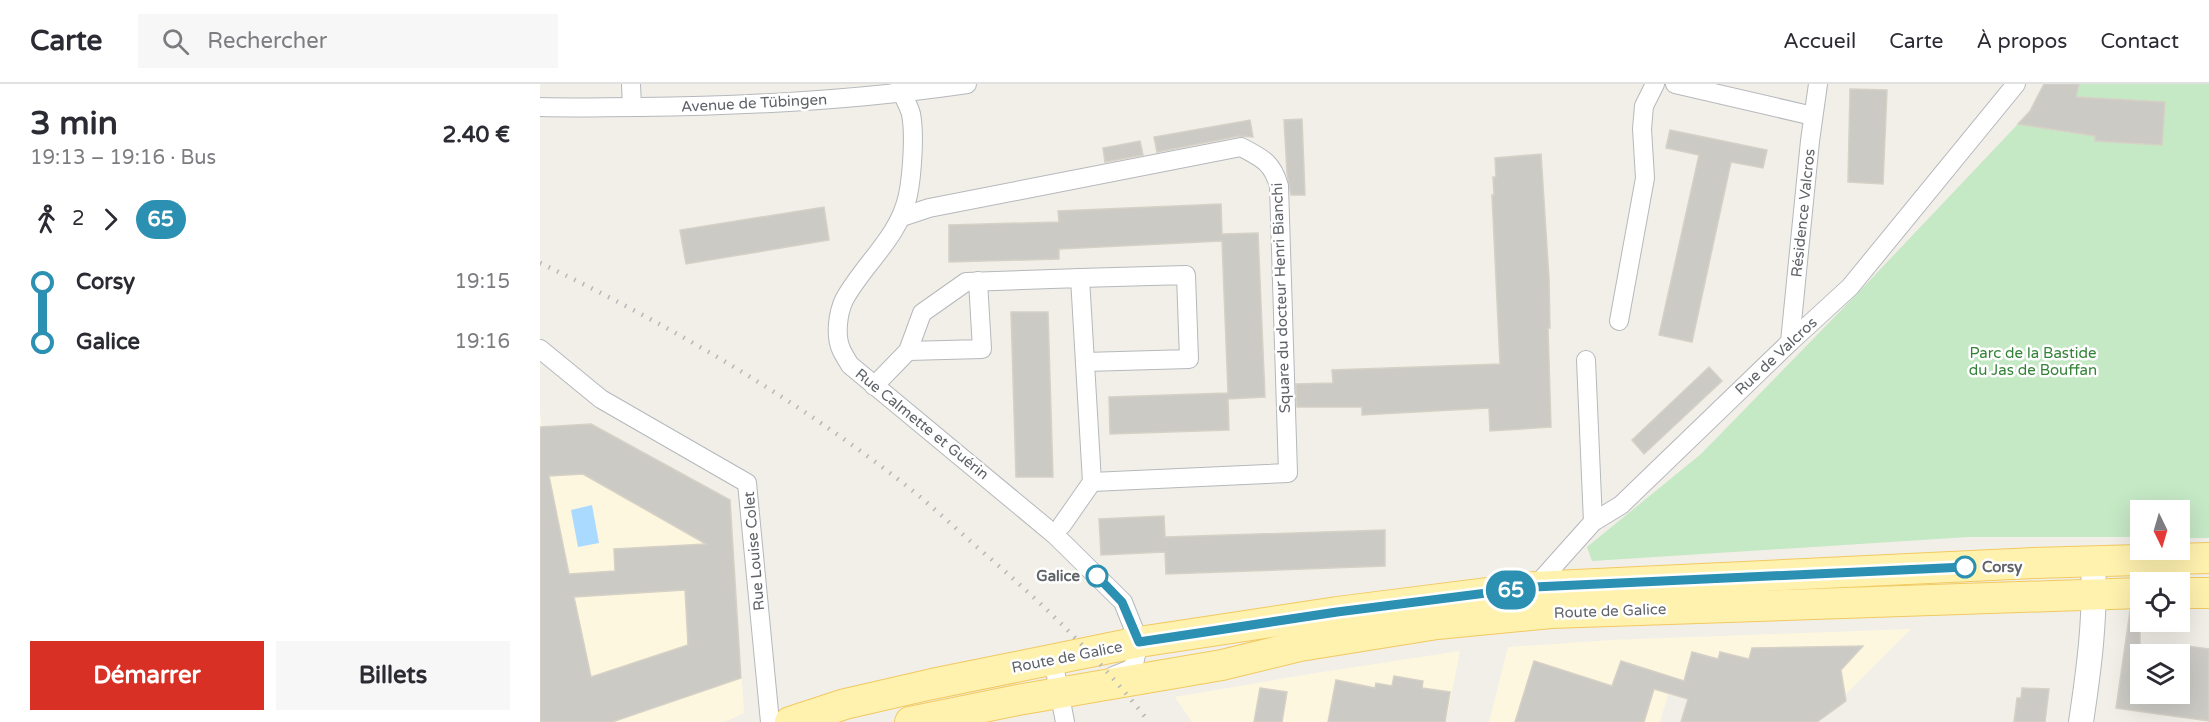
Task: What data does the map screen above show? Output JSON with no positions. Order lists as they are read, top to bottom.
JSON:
{
  "streets": {
    "main road": ["Route de Galice"],
    "street": [
      "Avenue de Tübingen",
      "Résidence Valcros",
      "Square du docteur Henri Bianchi",
      "Rue de Valcros",
      "Rue Calmette et Guérin",
      "Rue Louise Colet"
    ]
  },
  "crossings": [
    ["Avenue de Tübingen", "Rue Calmette et Guérin"],
    ["Résidence Valcros", "Rue de Valcros"],
    ["Square du docteur Henri Bianchi", "Rue Calmette et Guérin"],
    ["Rue de Valcros", "Route de Galice"],
    ["Rue Calmette et Guérin", "Route de Galice"]
  ],
  "parks": ["Parc de la Bastide du Jas de Bouffan"],
  "places": ["Corsy", "Galice"],
  "lines": ["bus line 65"],
  "north": "bottom",
  "page": {
    "header": "Carte",
    "search": "Rechercher",
    "nav": [
      "Accueil",
      "Carte",
      "À propos",
      "Contact"
    ],
    "heading": ["3 min", "19:13 – 19:16 · Bus", "2.40 €"],
    "on_map": "65",
    "legs": ["2", "65"],
    "list": [
      {
        "name": "Corsy",
        "value": "19:15"
      },
      {
        "name": "Galice",
        "value": "19:16"
      }
    ],
    "buttons": ["Démarrer", "Billets"]
  }
}
